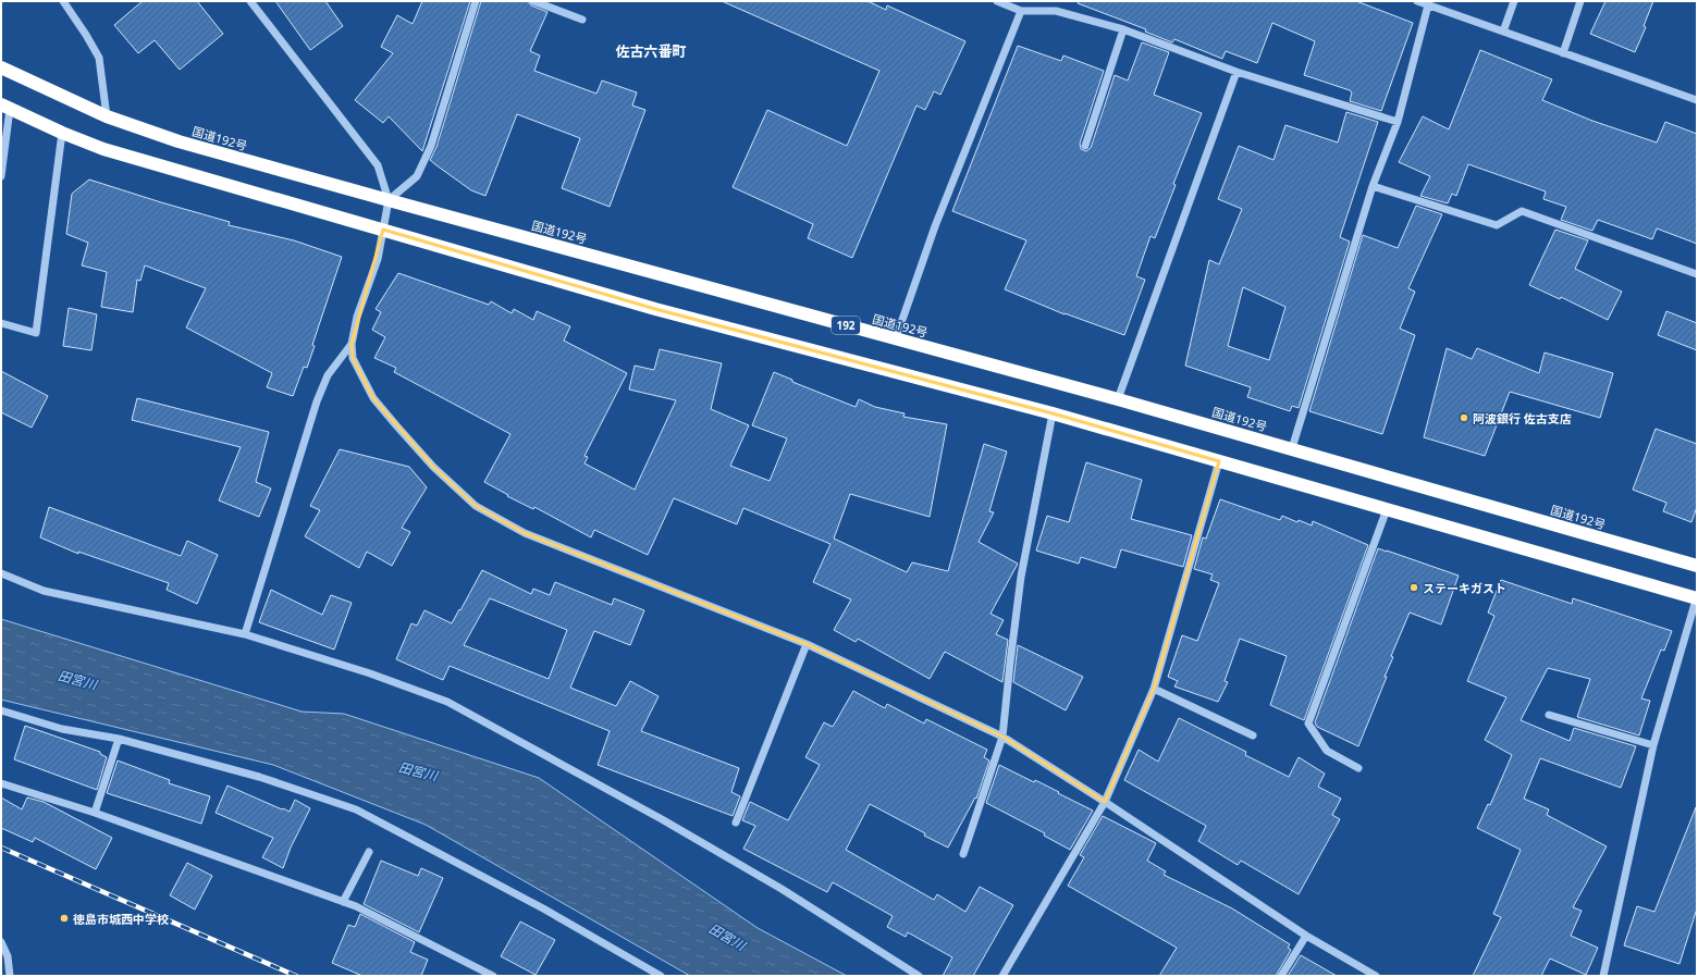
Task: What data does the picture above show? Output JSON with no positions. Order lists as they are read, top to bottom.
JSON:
{
  "streets": {
    "highway": ["国道192号", "192"]
  },
  "districts": ["佐古六番町"],
  "water": ["田宮川"],
  "places": ["阿波銀行 佐古支店", "ステーキガスト", "徳島市城西中学校"]
}
